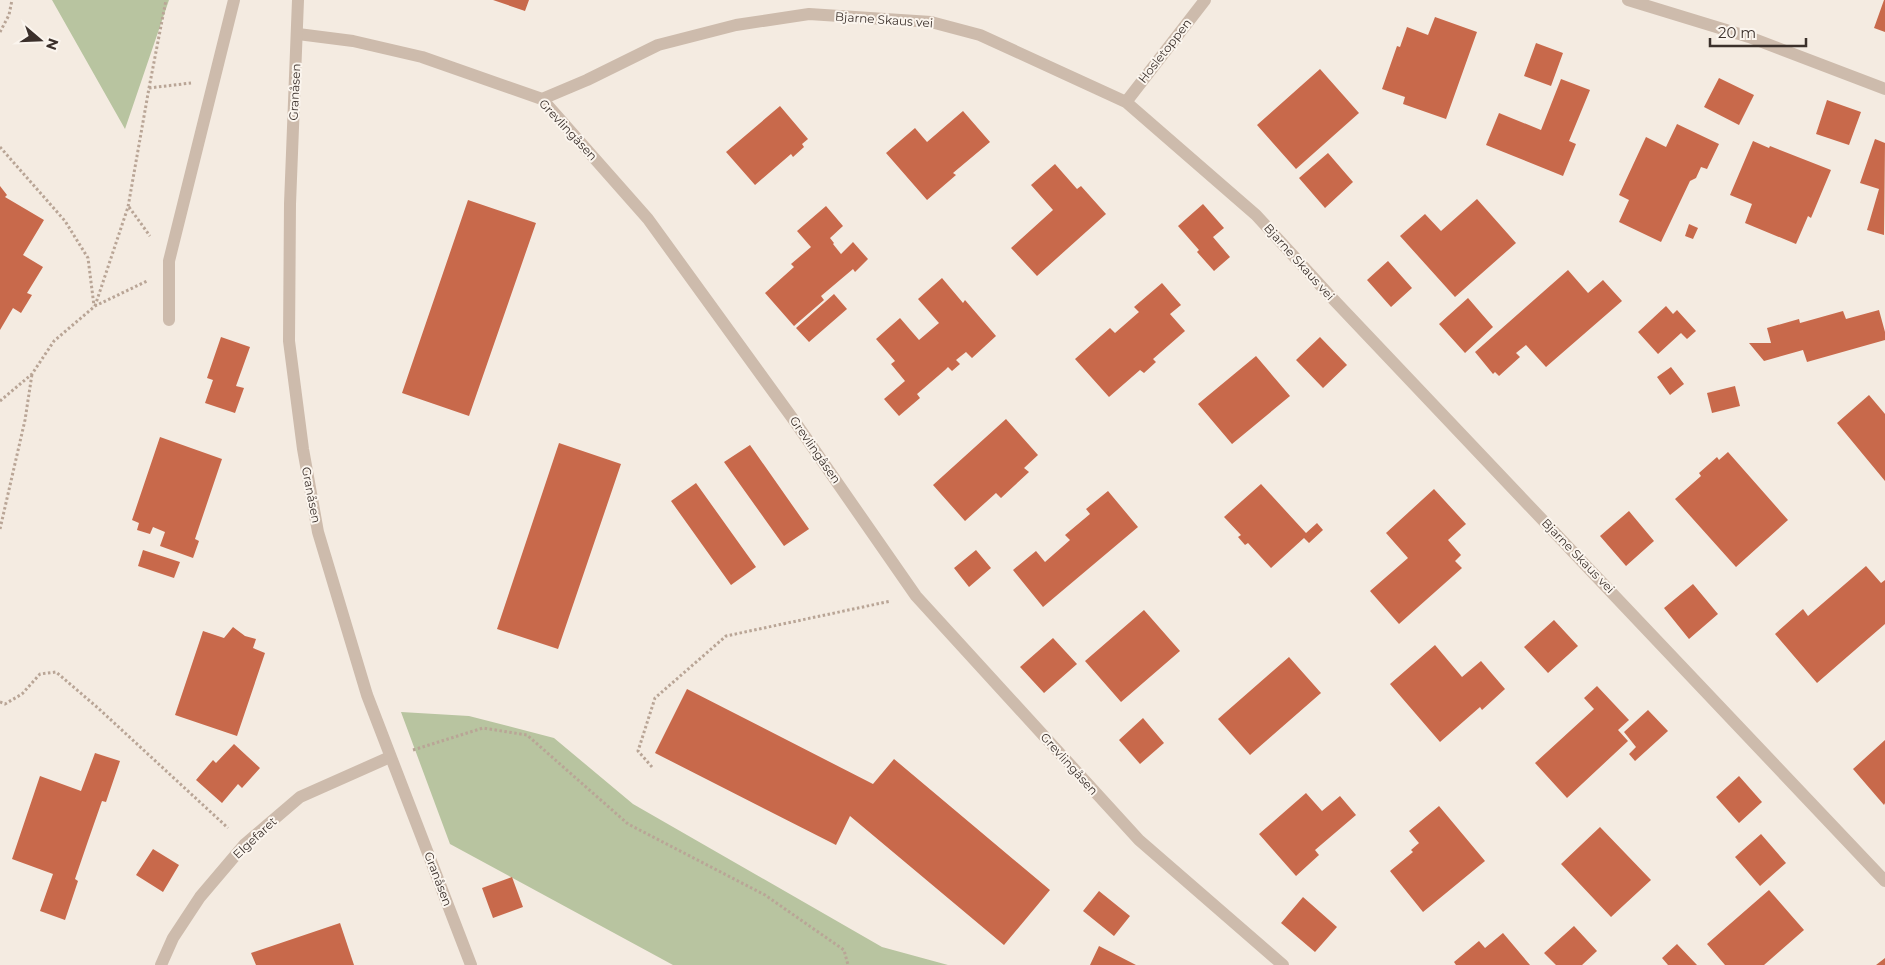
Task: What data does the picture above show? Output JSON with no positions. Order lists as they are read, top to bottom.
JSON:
{
  "streets": {
    "street": [
      "Bjarne Skaus vei",
      "Hosletoppen",
      "Granåsen",
      "Grevlingåsen",
      "Elgefaret"
    ]
  },
  "crossings": [
    ["Bjarne Skaus vei", "Hosletoppen"],
    ["Bjarne Skaus vei", "Grevlingåsen"],
    ["Granåsen", "Grevlingåsen"],
    ["Granåsen", "Elgefaret"]
  ],
  "scale_bar": "20 m",
  "north": "right"
}
